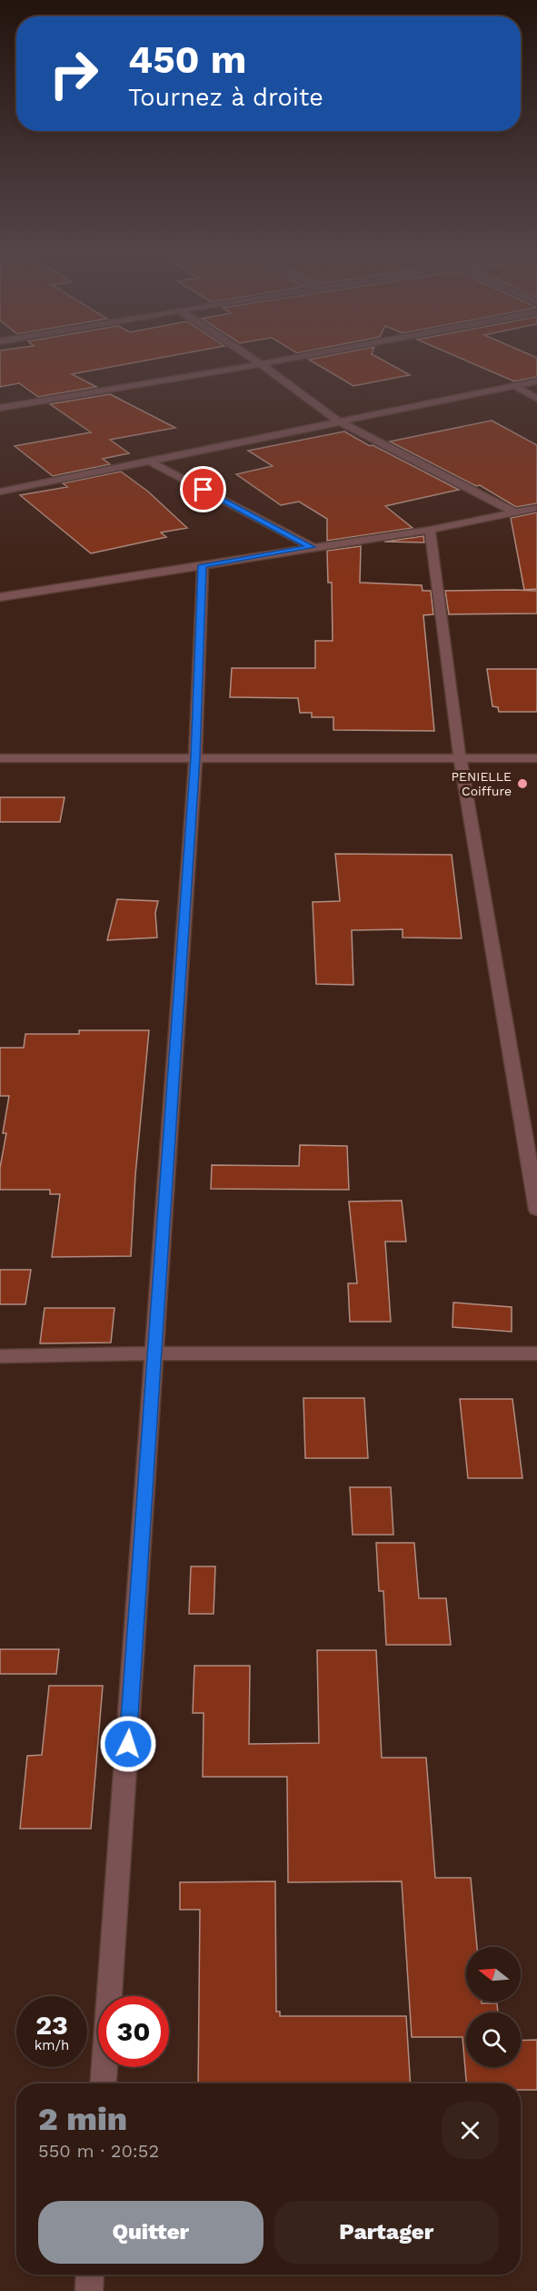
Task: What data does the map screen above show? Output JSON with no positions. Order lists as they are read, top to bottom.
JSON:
{
  "places": ["PENIELLE Coiffure"],
  "north": "left",
  "page": {
    "turn": ["450 m", "Tournez à droite"],
    "speed": "23 km/h",
    "limit": "30",
    "heading": ["2 min", "550 m · 20:52"],
    "buttons": ["Quitter", "Partager"]
  }
}
